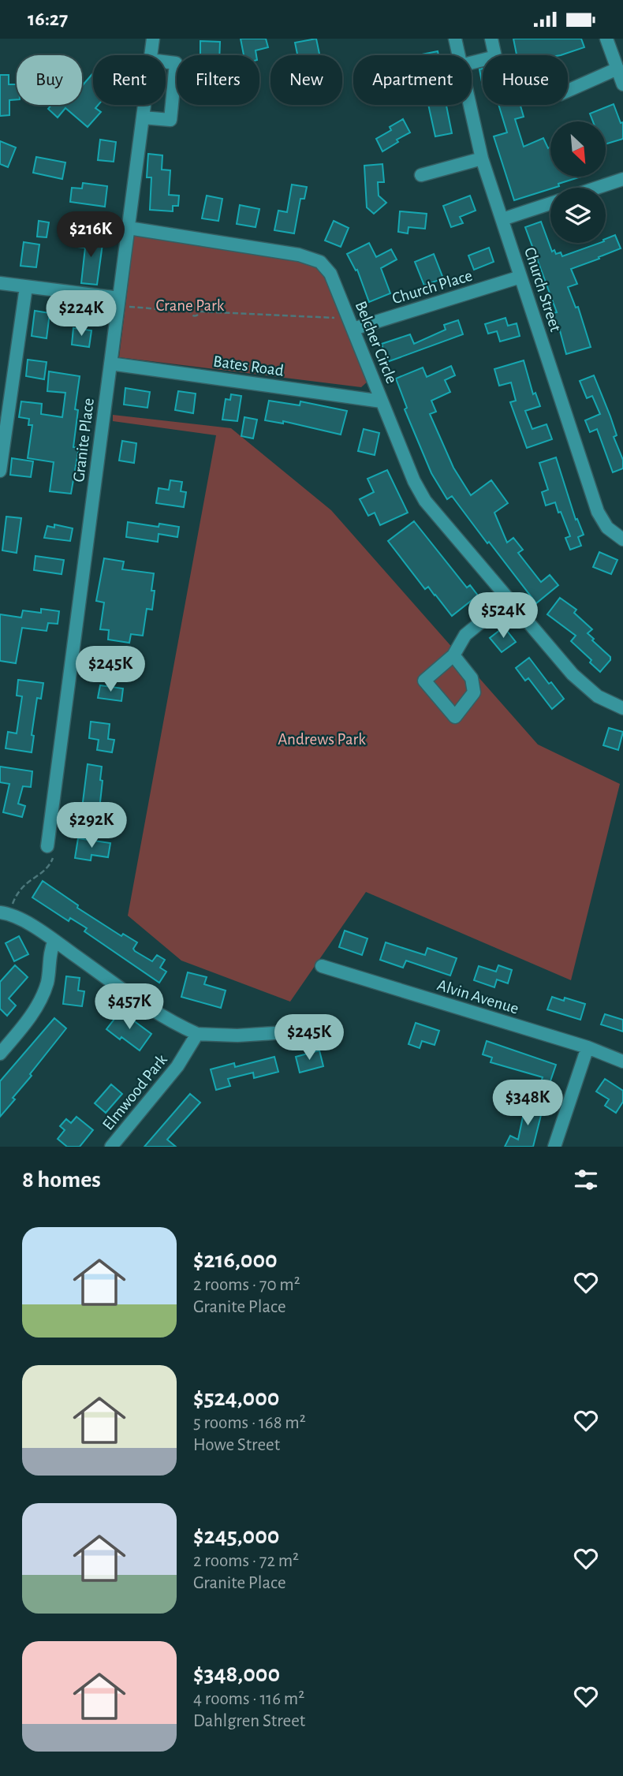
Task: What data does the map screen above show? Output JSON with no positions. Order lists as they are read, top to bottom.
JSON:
{
  "streets": {
    "street": [
      "Church Place",
      "Church Street",
      "Belcher Circle",
      "Bates Road",
      "Granite Place",
      "Alvin Avenue",
      "Elmwood Park"
    ]
  },
  "crossings": [
    ["Church Place", "Church Street"],
    ["Church Place", "Belcher Circle"],
    ["Belcher Circle", "Bates Road"],
    ["Belcher Circle", "Granite Place"],
    ["Bates Road", "Granite Place"]
  ],
  "parks": ["Crane Park", "Andrews Park"],
  "north": "bottom right",
  "page": {
    "status": "16:27",
    "chip": [
      "Buy",
      "Rent",
      "Filters",
      "New",
      "Apartment",
      "House"
    ],
    "price": [
      "$216K",
      "$224K",
      "$524K",
      "$245K",
      "$292K",
      "$457K",
      "$245K",
      "$348K"
    ],
    "heading": "8 homes",
    "list": [
      {
        "name": "$216,000",
        "note": "2 rooms · 70 m² · Granite Place"
      },
      {
        "name": "$524,000",
        "note": "5 rooms · 168 m² · Howe Street"
      },
      {
        "name": "$245,000",
        "note": "2 rooms · 72 m² · Granite Place"
      },
      {
        "name": "$348,000",
        "note": "4 rooms · 116 m² · Dahlgren Street"
      }
    ]
  }
}
